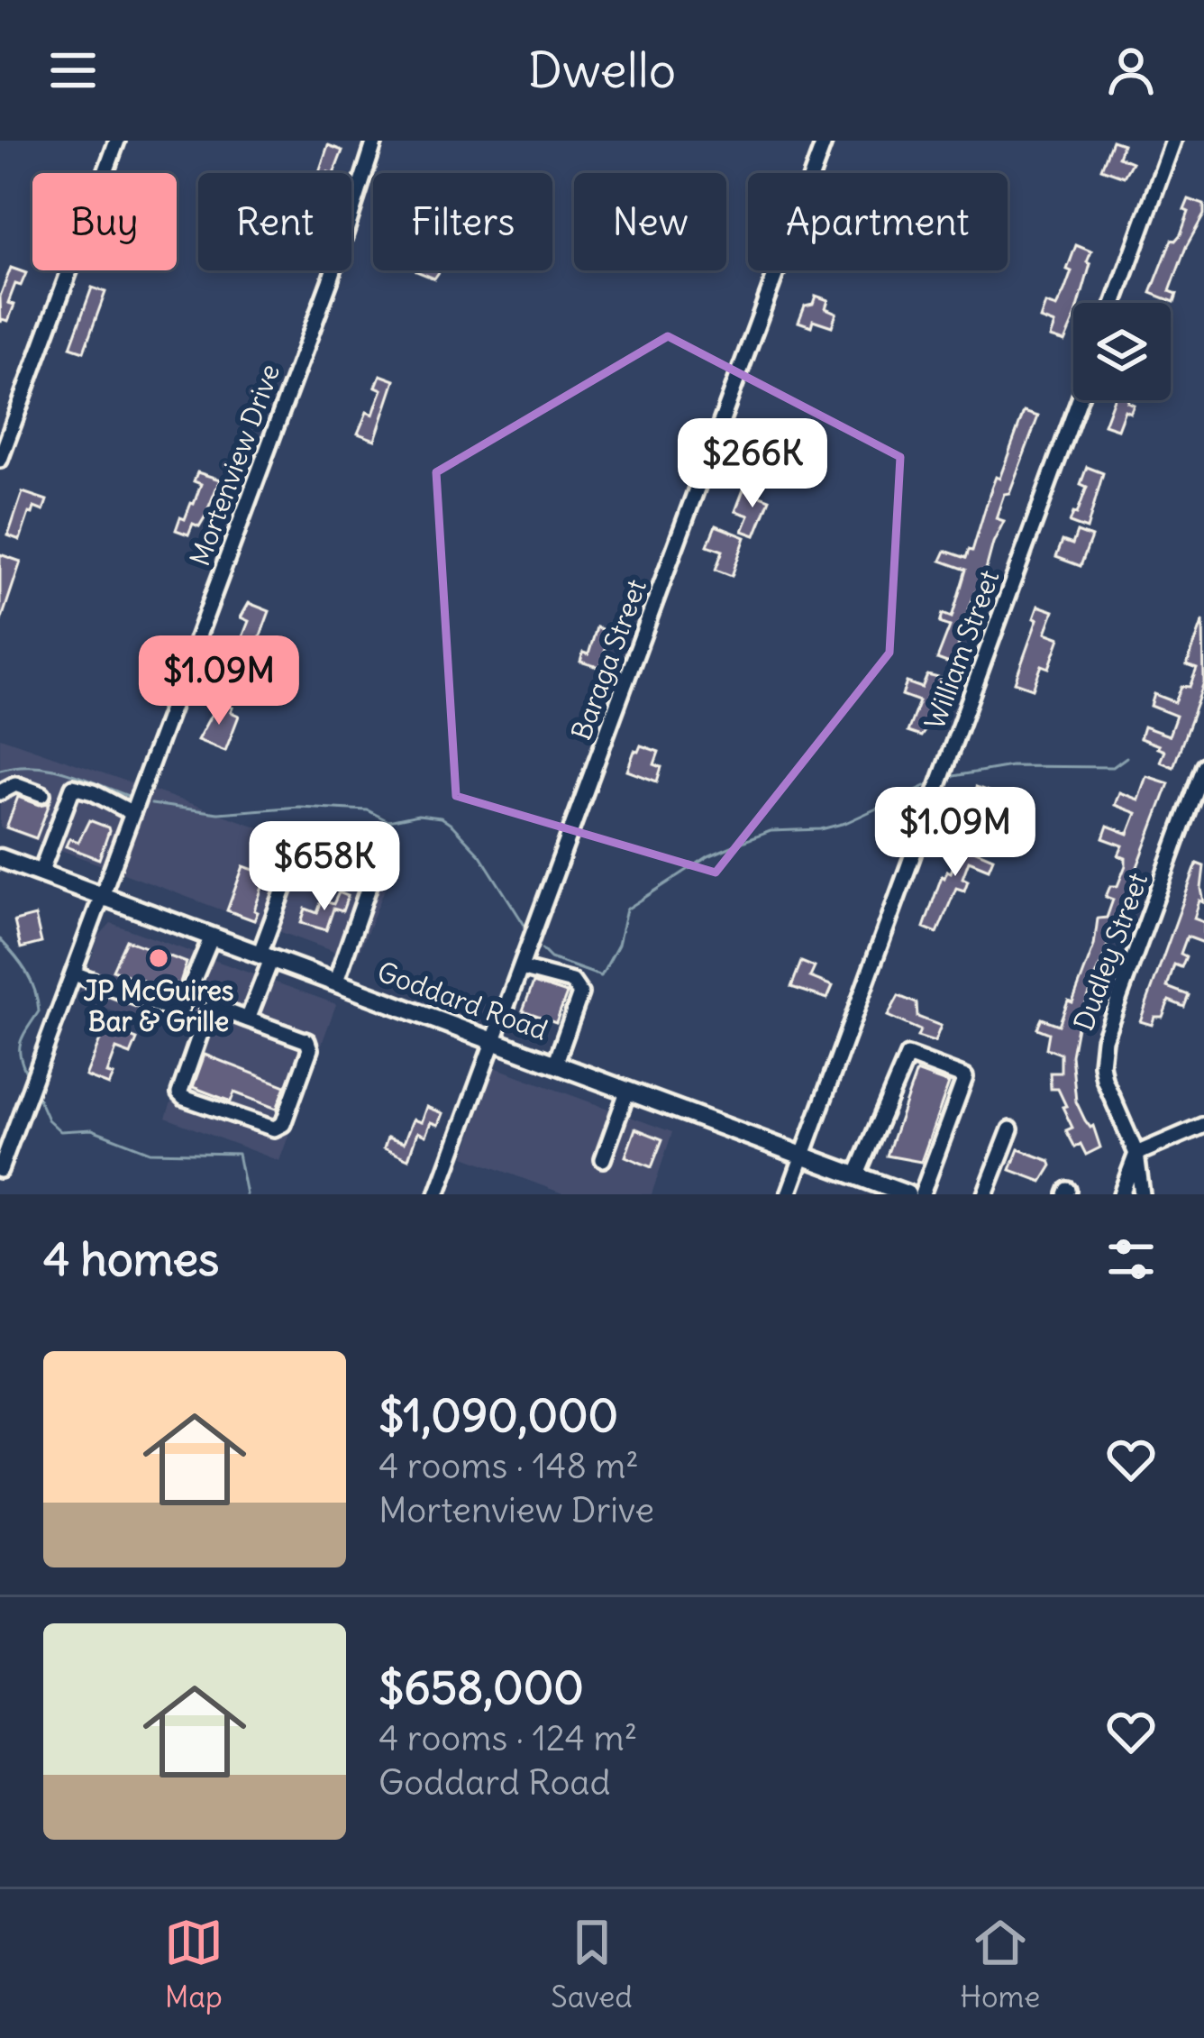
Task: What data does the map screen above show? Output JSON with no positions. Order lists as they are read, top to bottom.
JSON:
{
  "streets": {
    "main road": ["Goddard Road"],
    "street": [
      "Mortenview Drive",
      "William Street",
      "Baraga Street",
      "Dudley Street"
    ]
  },
  "crossings": [
    ["Mortenview Drive", "Goddard Road"],
    ["William Street", "Goddard Road"],
    ["Baraga Street", "Goddard Road"]
  ],
  "places": ["JP McGuires Bar & Grille"],
  "page": {
    "header": "Dwello",
    "chip": [
      "Buy",
      "Rent",
      "Filters",
      "New",
      "Apartment"
    ],
    "price": [
      "$266K",
      "$1.09M",
      "$1.09M",
      "$658K"
    ],
    "heading": "4 homes",
    "list": [
      {
        "name": "$1,090,000",
        "note": "4 rooms · 148 m² · Mortenview Drive"
      },
      {
        "name": "$658,000",
        "note": "4 rooms · 124 m² · Goddard Road"
      }
    ],
    "tabs": ["Map", "Saved", "Home"]
  }
}
